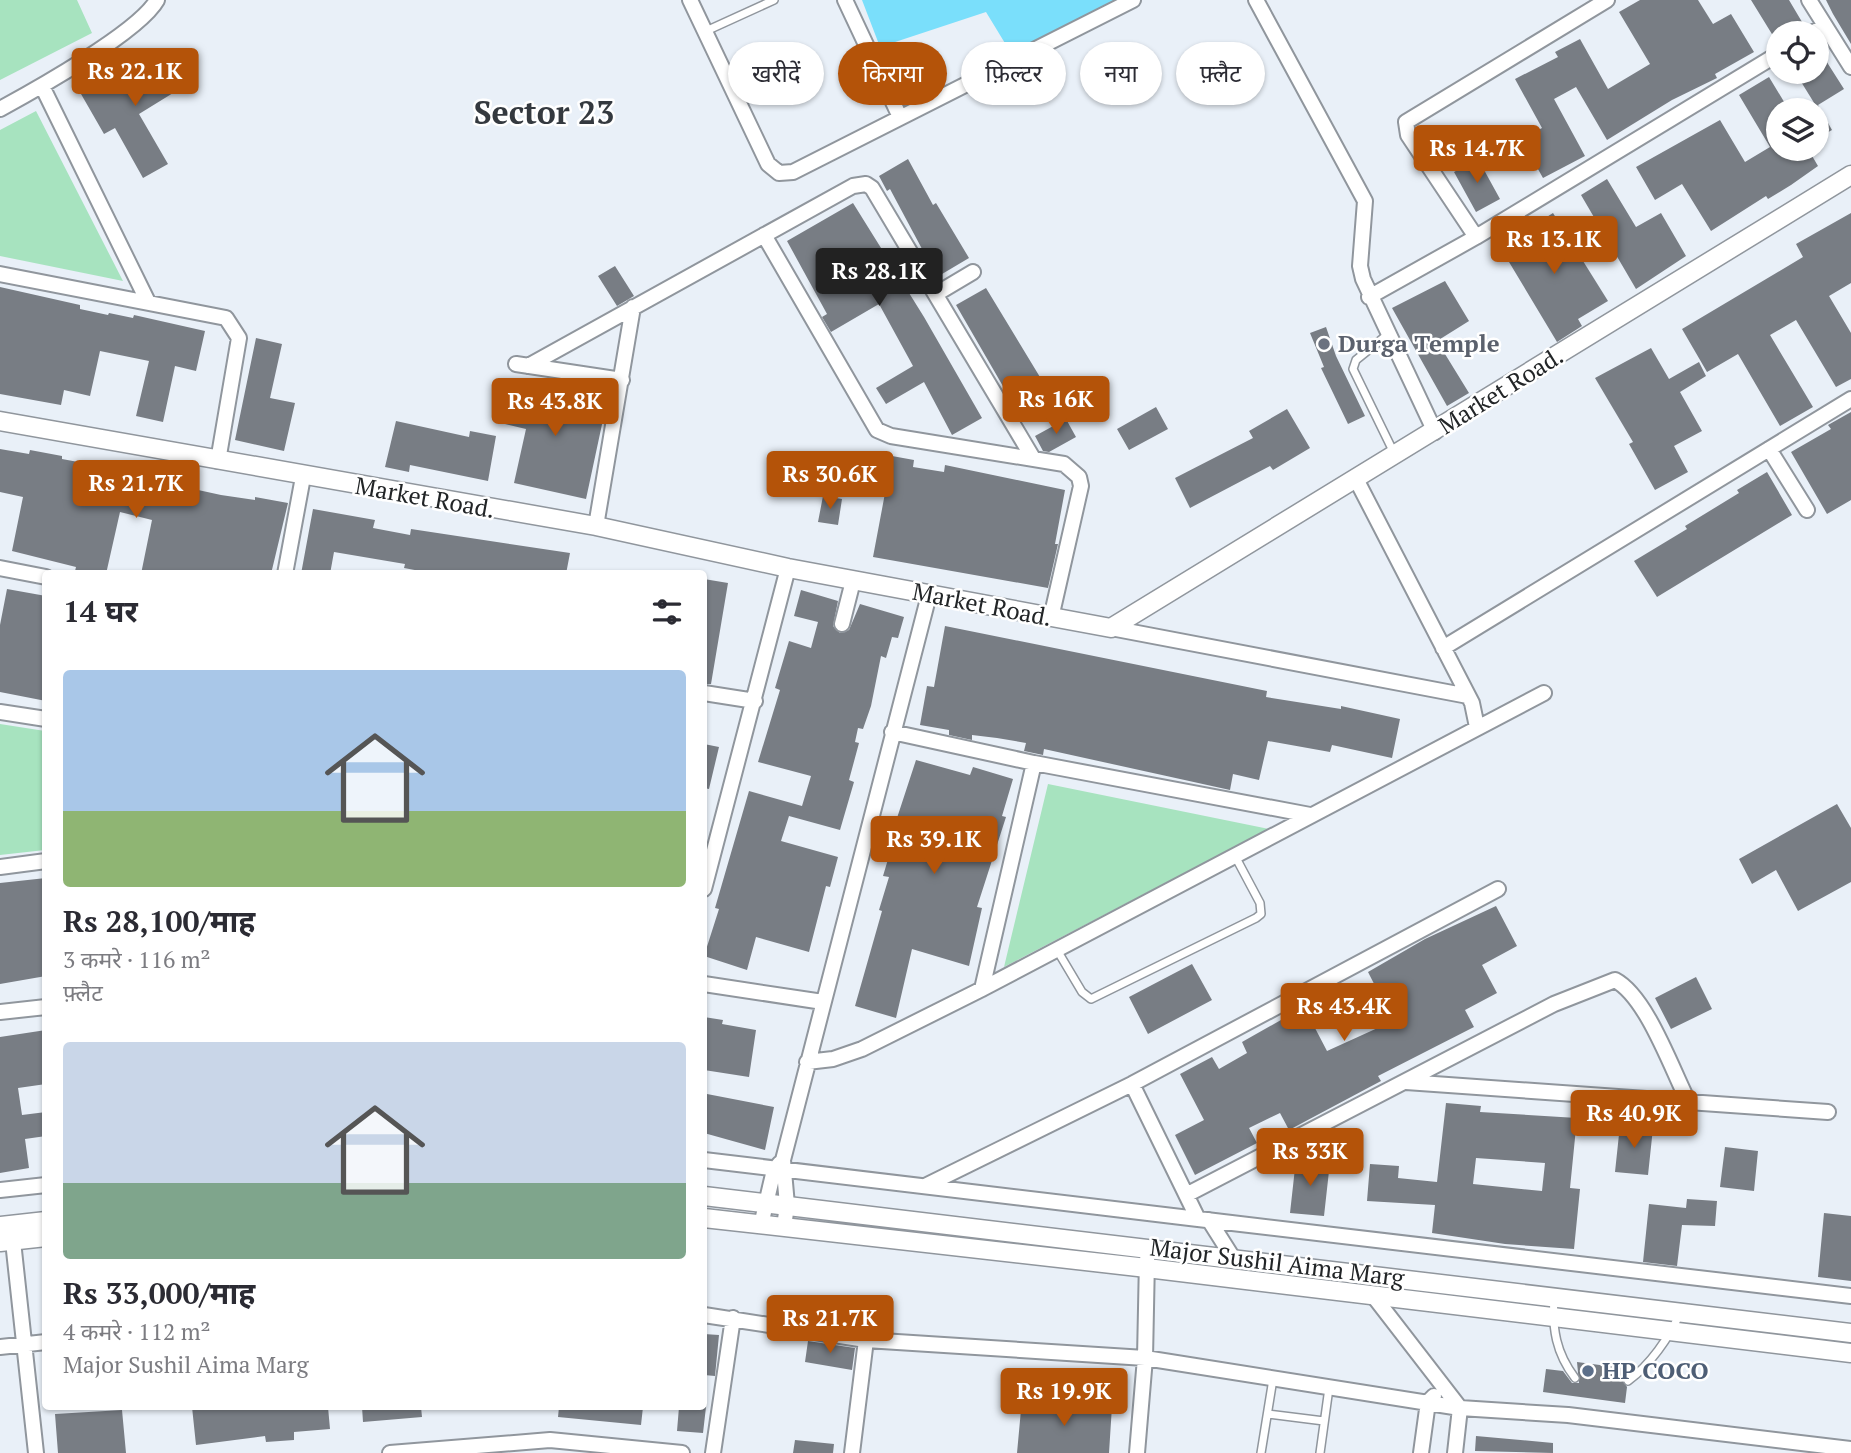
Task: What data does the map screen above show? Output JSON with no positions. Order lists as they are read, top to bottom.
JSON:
{
  "streets": {
    "street": ["Market Road.", "Major Sushil Aima Marg"]
  },
  "districts": ["Sector 23"],
  "places": ["Durga Temple", "HP COCO"],
  "page": {
    "chip": [
      "खरीदें",
      "किराया",
      "फ़िल्टर",
      "नया",
      "फ़्लैट"
    ],
    "price": [
      "Rs 22.1K",
      "Rs 14.7K",
      "Rs 13.1K",
      "Rs 28.1K",
      "Rs 16K",
      "Rs 43.8K",
      "Rs 30.6K",
      "Rs 21.7K",
      "Rs 39.1K",
      "Rs 43.4K",
      "Rs 40.9K",
      "Rs 33K",
      "Rs 21.7K",
      "Rs 19.9K"
    ],
    "heading": "14 घर",
    "list": [
      {
        "name": "Rs 28,100/माह",
        "note": "3 कमरे · 116 m² · फ़्लैट"
      },
      {
        "name": "Rs 33,000/माह",
        "note": "4 कमरे · 112 m² · Major Sushil Aima Marg"
      }
    ]
  }
}
